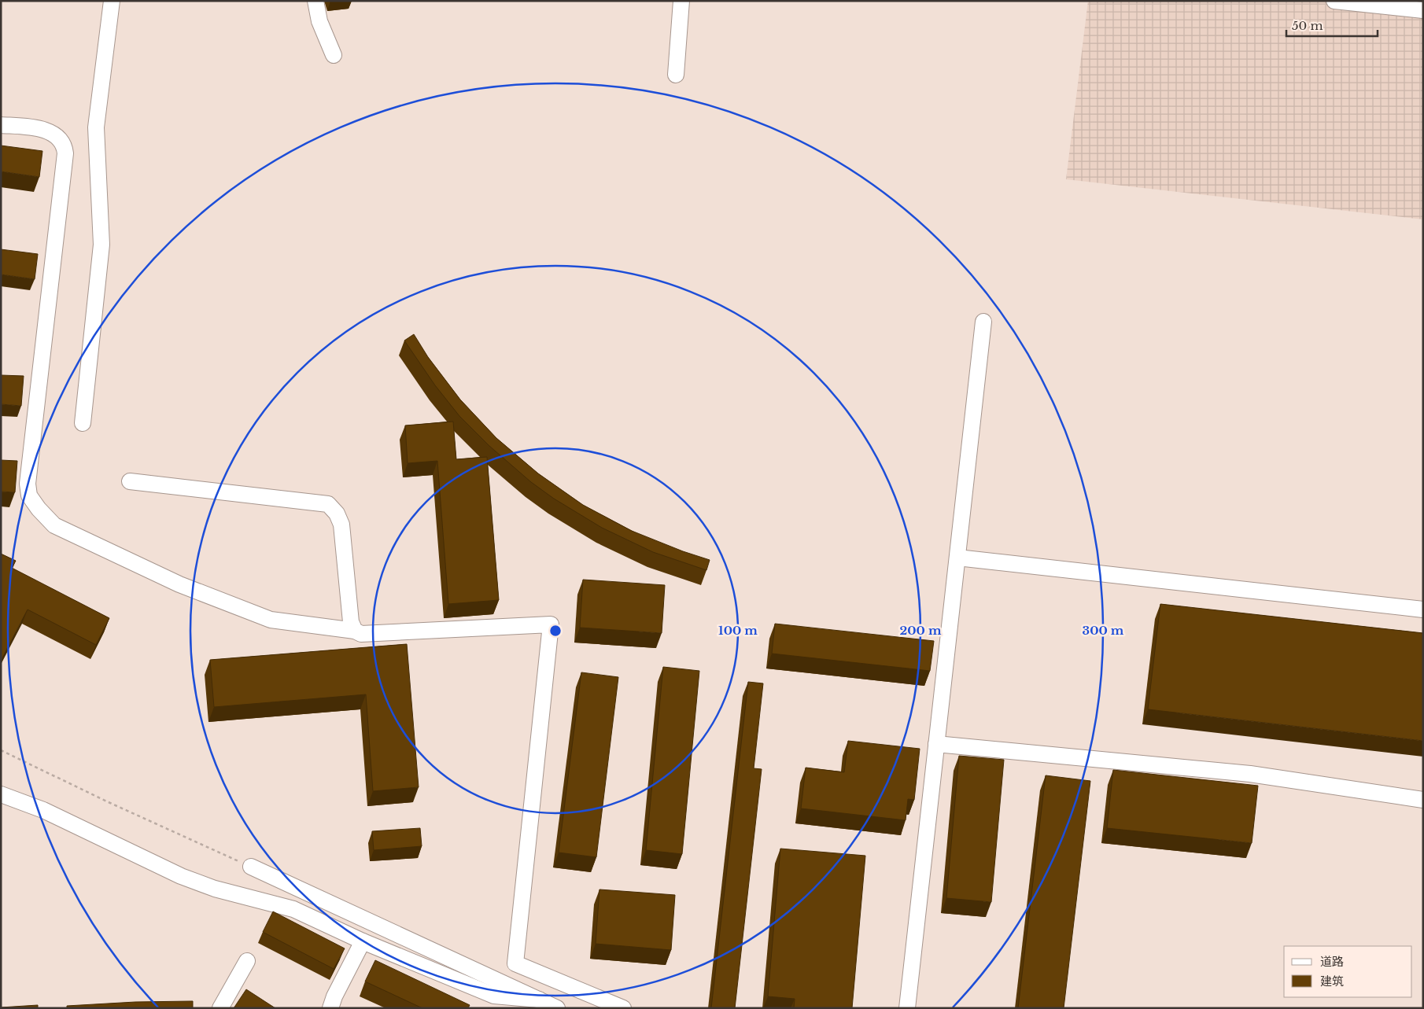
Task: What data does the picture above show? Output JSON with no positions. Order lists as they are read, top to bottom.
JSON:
{
  "legend": ["道路", "建筑"],
  "scale_bar": "50 m",
  "rings": ["100 m", "200 m", "300 m"]
}
